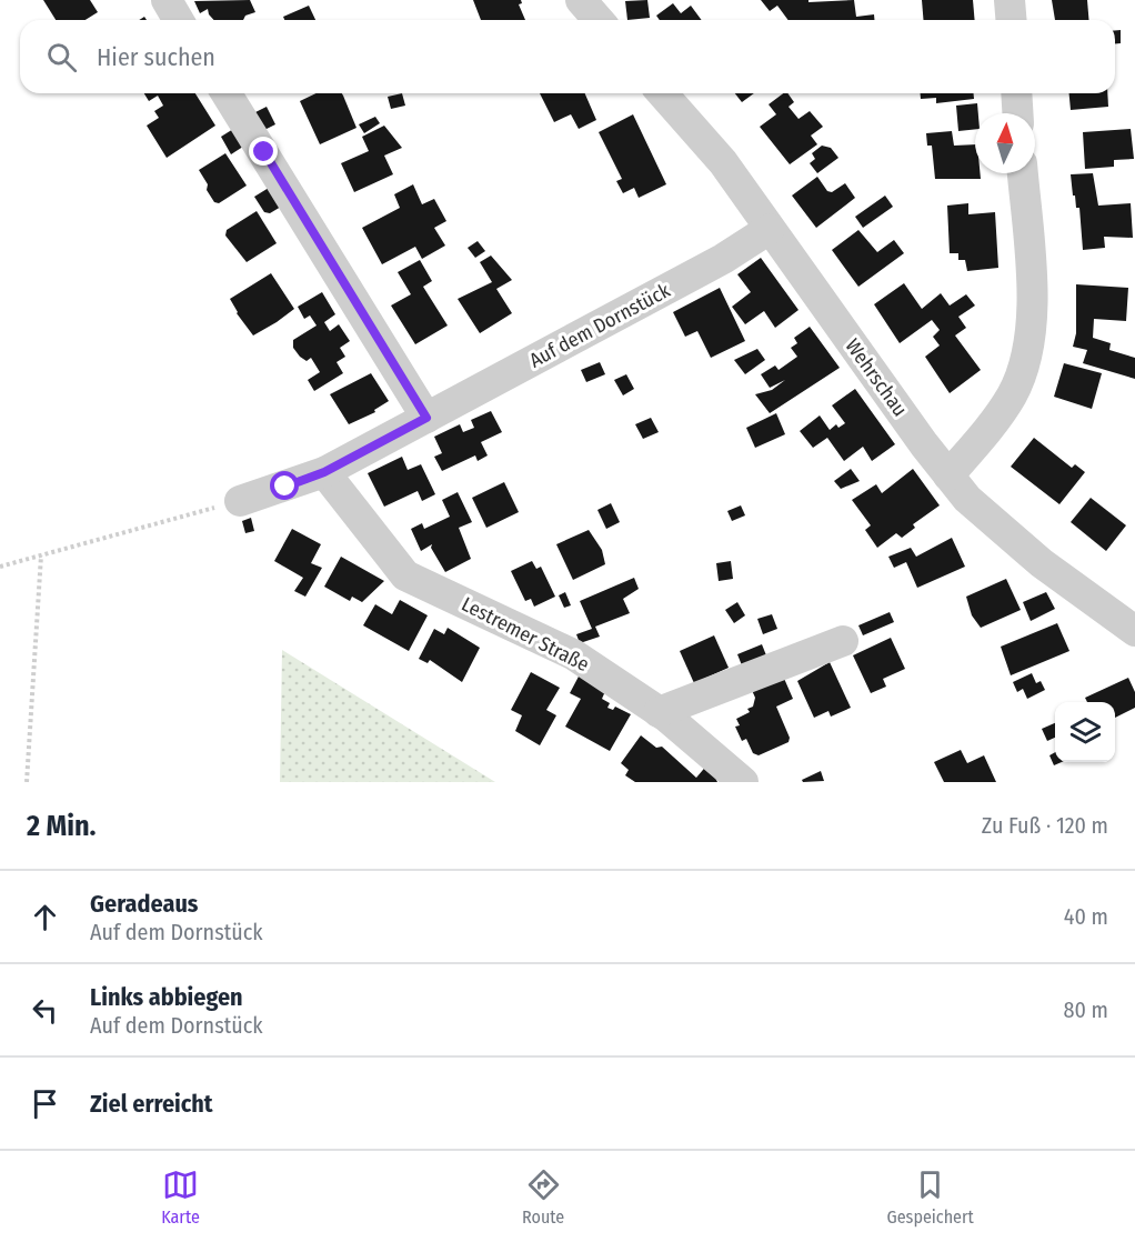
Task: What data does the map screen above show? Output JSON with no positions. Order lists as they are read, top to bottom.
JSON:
{
  "streets": {
    "street": ["Auf dem Dornstück", "Wehrschau", "Lestremer Straße"]
  },
  "crossings": [
    ["Auf dem Dornstück", "Wehrschau"],
    ["Auf dem Dornstück", "Lestremer Straße"]
  ],
  "north": "top",
  "page": {
    "search": "Hier suchen",
    "heading": ["2 Min.", "Zu Fuß · 120 m"],
    "list": [
      ["Geradeaus", "Auf dem Dornstück", "40 m"],
      ["Links abbiegen", "Auf dem Dornstück", "80 m"],
      "Ziel erreicht"
    ],
    "nav": ["Karte", "Route", "Gespeichert"]
  }
}
